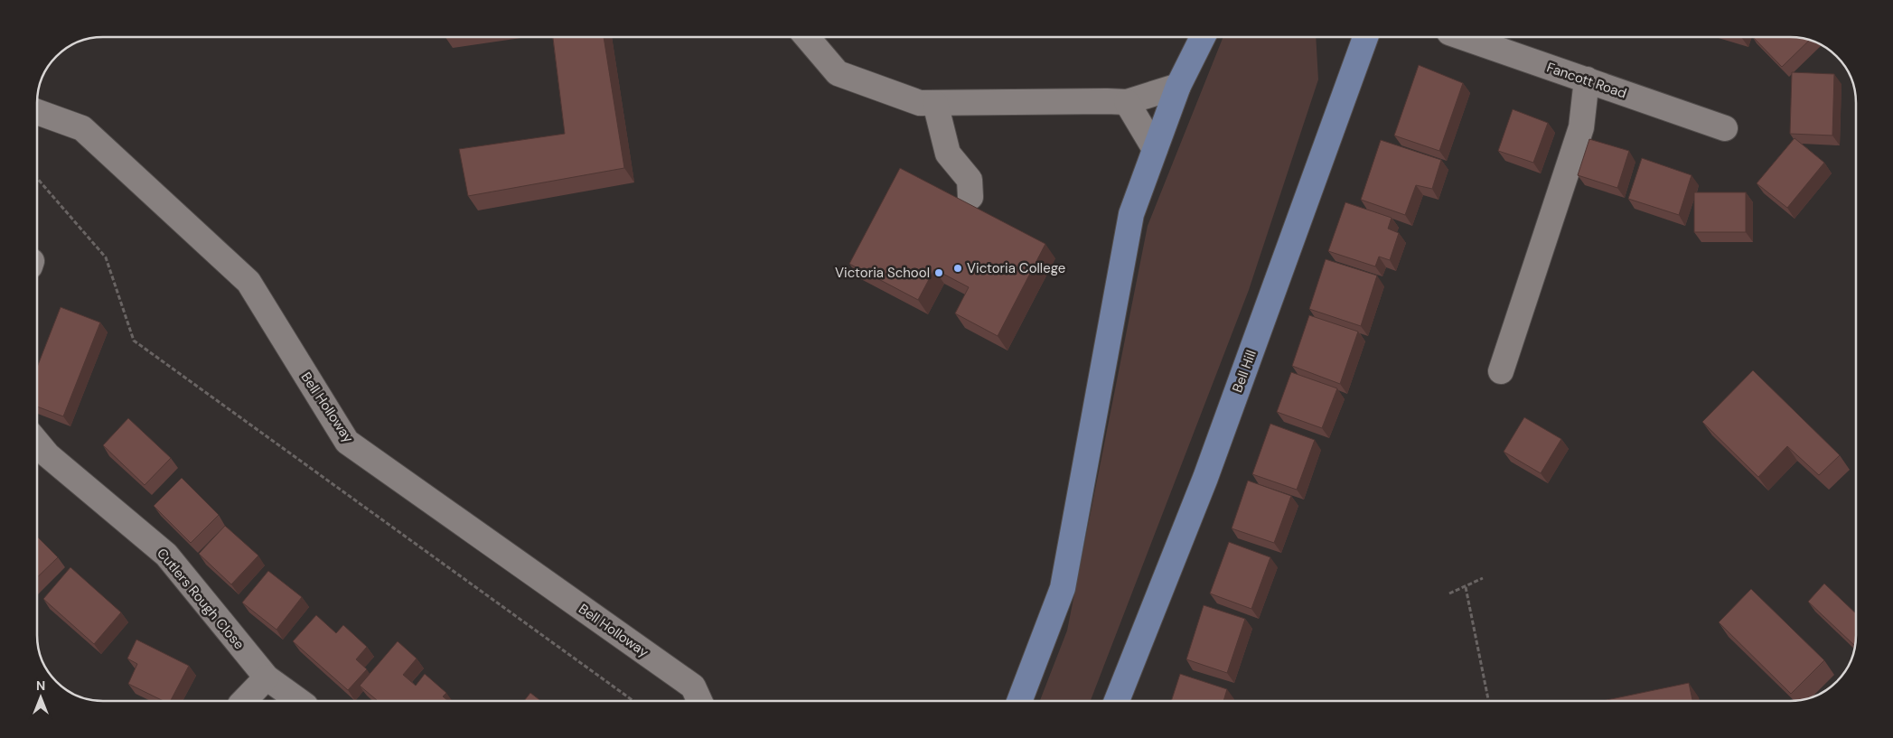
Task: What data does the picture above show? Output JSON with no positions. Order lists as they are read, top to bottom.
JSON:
{
  "streets": {
    "main road": ["Bell Hill"],
    "street": ["Fancott Road", "Bell Holloway", "Cutlers Rough Close"]
  },
  "places": ["Victoria College", "Victoria School"],
  "north": "top"
}
